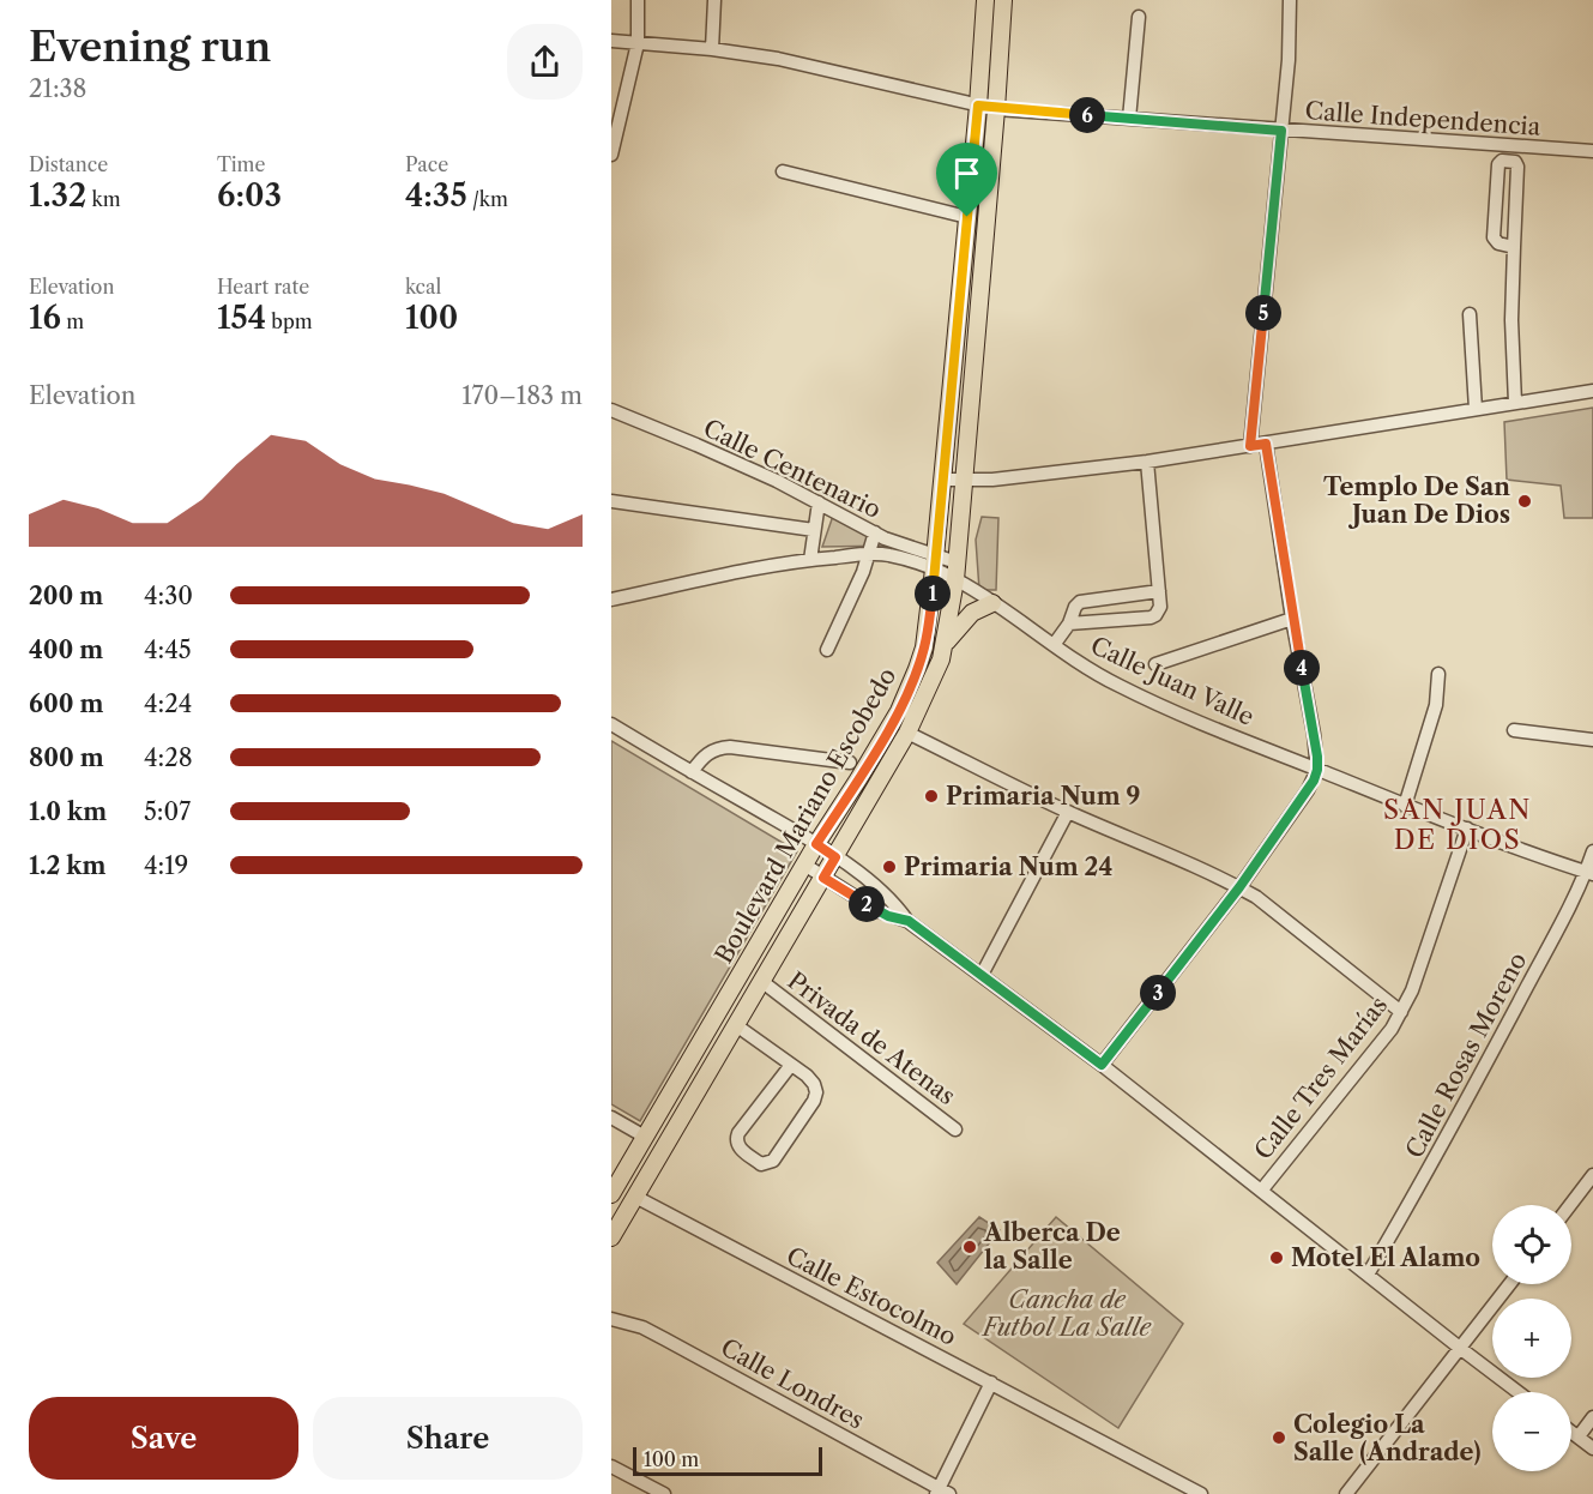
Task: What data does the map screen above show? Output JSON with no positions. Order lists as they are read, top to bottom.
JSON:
{
  "streets": {
    "main road": ["Boulevard Mariano Escobedo"],
    "street": [
      "Calle Independencia",
      "Calle Centenario",
      "Calle Juan Valle",
      "Privada de Atenas",
      "Calle Rosas Moreno",
      "Calle Tres Marías",
      "Calle Estocolmo",
      "Calle Londres"
    ]
  },
  "crossings": [
    ["Calle Independencia", "Boulevard Mariano Escobedo"],
    ["Calle Centenario", "Calle Juan Valle"],
    ["Calle Centenario", "Boulevard Mariano Escobedo"],
    ["Calle Juan Valle", "Boulevard Mariano Escobedo"],
    ["Calle Juan Valle", "Calle Rosas Moreno"],
    ["Calle Juan Valle", "Calle Tres Marías"],
    ["Boulevard Mariano Escobedo", "Privada de Atenas"],
    ["Boulevard Mariano Escobedo", "Calle Estocolmo"]
  ],
  "districts": ["SAN JUAN DE DIOS"],
  "parks": ["Cancha de Futbol La Salle"],
  "places": [
    "Templo De San Juan De Dios",
    "Primaria Num 9",
    "Primaria Num 24",
    "Alberca De la Salle",
    "Motel El Alamo",
    "Colegio La Salle (Andrade)"
  ],
  "scale_bar": "100 m",
  "page": {
    "heading": ["Evening run", "21:38"],
    "pins": [
      "6",
      "5",
      "1",
      "4",
      "2",
      "3"
    ],
    "stats": [
      ["Distance", "1.32 km"],
      ["Time", "6:03"],
      ["Pace", "4:35 /km"],
      ["Elevation", "16 m"],
      ["Heart rate", "154 bpm"],
      ["kcal", "100"]
    ],
    "chart": ["Elevation", "170–183 m"],
    "list": [
      {
        "name": "200 m",
        "note": "4:30"
      },
      {
        "name": "400 m",
        "note": "4:45"
      },
      {
        "name": "600 m",
        "note": "4:24"
      },
      {
        "name": "800 m",
        "note": "4:28"
      },
      {
        "name": "1.0 km",
        "note": "5:07"
      },
      {
        "name": "1.2 km",
        "note": "4:19"
      }
    ],
    "map_buttons": ["+", "−"],
    "buttons": ["Save", "Share"],
    "scale": "100 m"
  }
}
